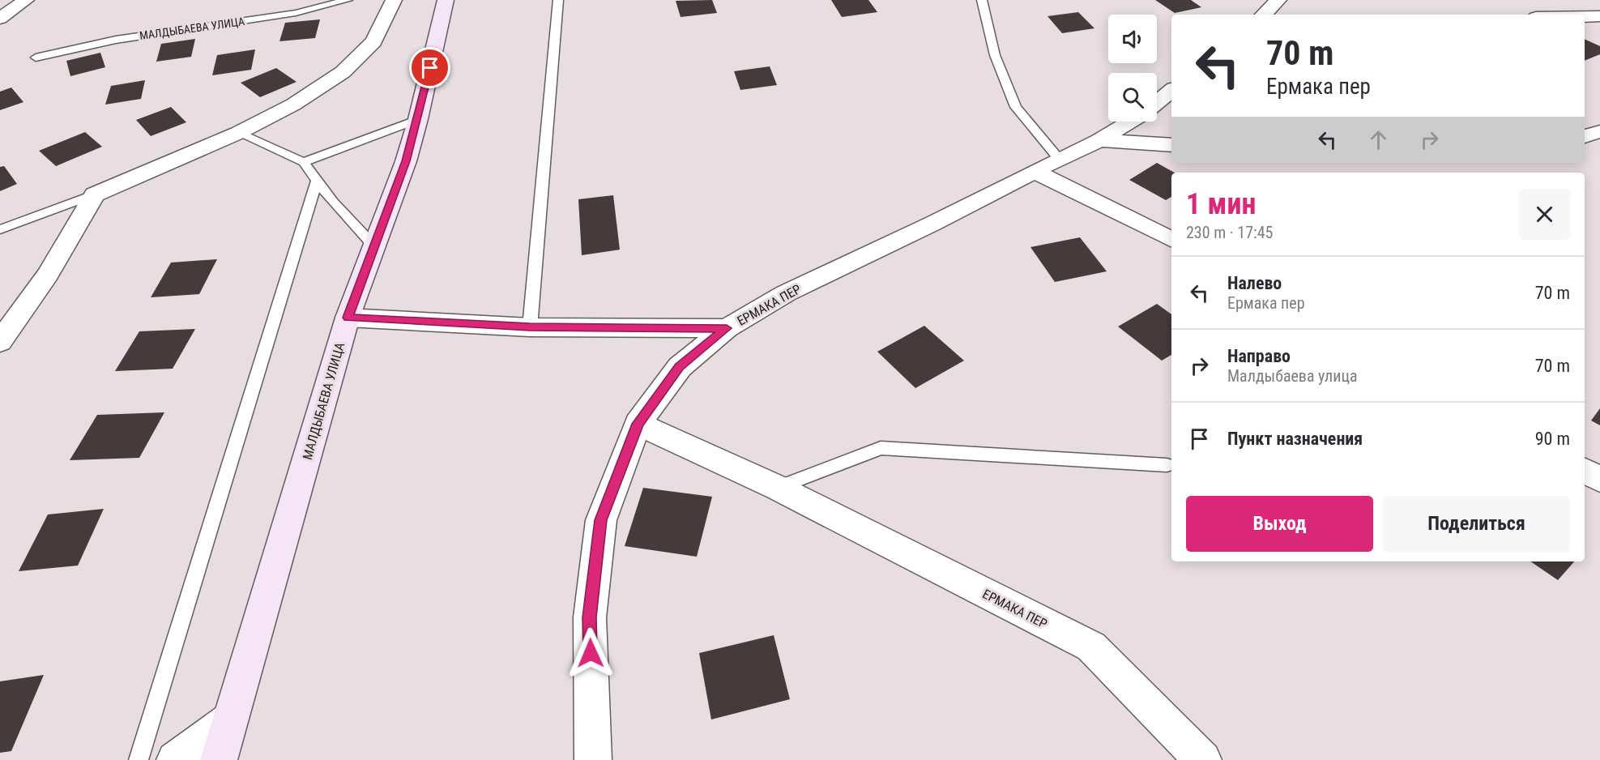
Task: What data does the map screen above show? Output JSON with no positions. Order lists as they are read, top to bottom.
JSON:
{
  "streets": {
    "main road": ["МАЛДЫБАЕВА УЛИЦА"],
    "street": ["ЕРМАКА ПЕР"]
  },
  "crossings": [
    ["МАЛДЫБАЕВА УЛИЦА", "ЕРМАКА ПЕР"]
  ],
  "page": {
    "turn": ["70 m", "Ермака пер"],
    "heading": ["1 мин", "230 m · 17:45"],
    "list": [
      {
        "name": "Налево",
        "note": "Ермака пер",
        "value": "70 m"
      },
      {
        "name": "Направо",
        "note": "Малдыбаева улица",
        "value": "70 m"
      },
      {
        "name": "Пункт назначения",
        "value": "90 m"
      }
    ],
    "buttons": ["Выход", "Поделиться"]
  }
}
